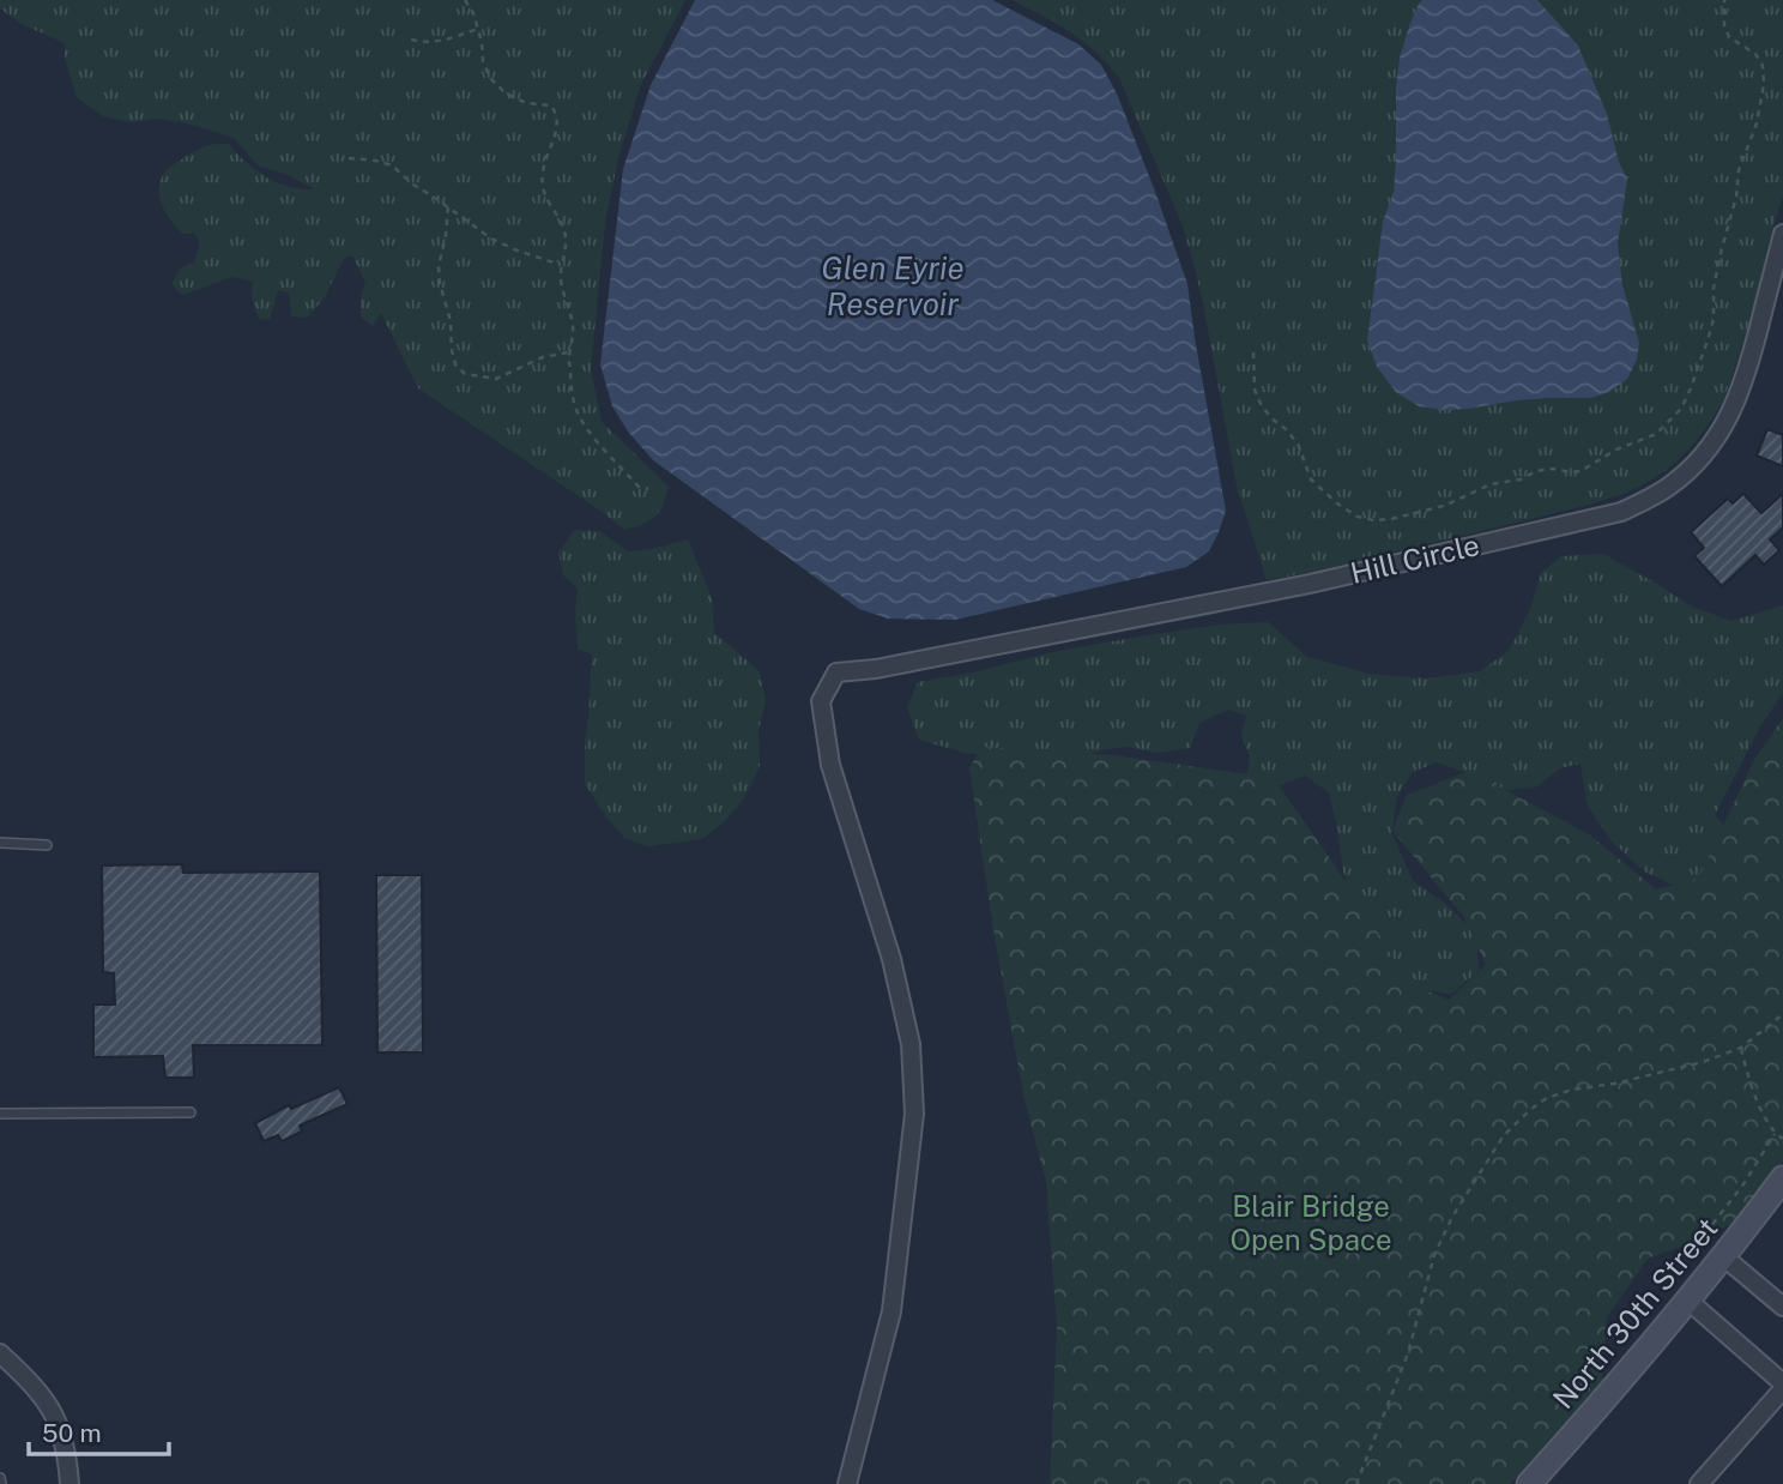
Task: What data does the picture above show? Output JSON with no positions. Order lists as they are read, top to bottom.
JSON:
{
  "streets": {
    "main road": ["North 30th Street"],
    "street": ["Hill Circle"]
  },
  "water": ["Glen Eyrie Reservoir"],
  "parks": ["Blair Bridge Open Space"],
  "scale_bar": "50 m"
}
